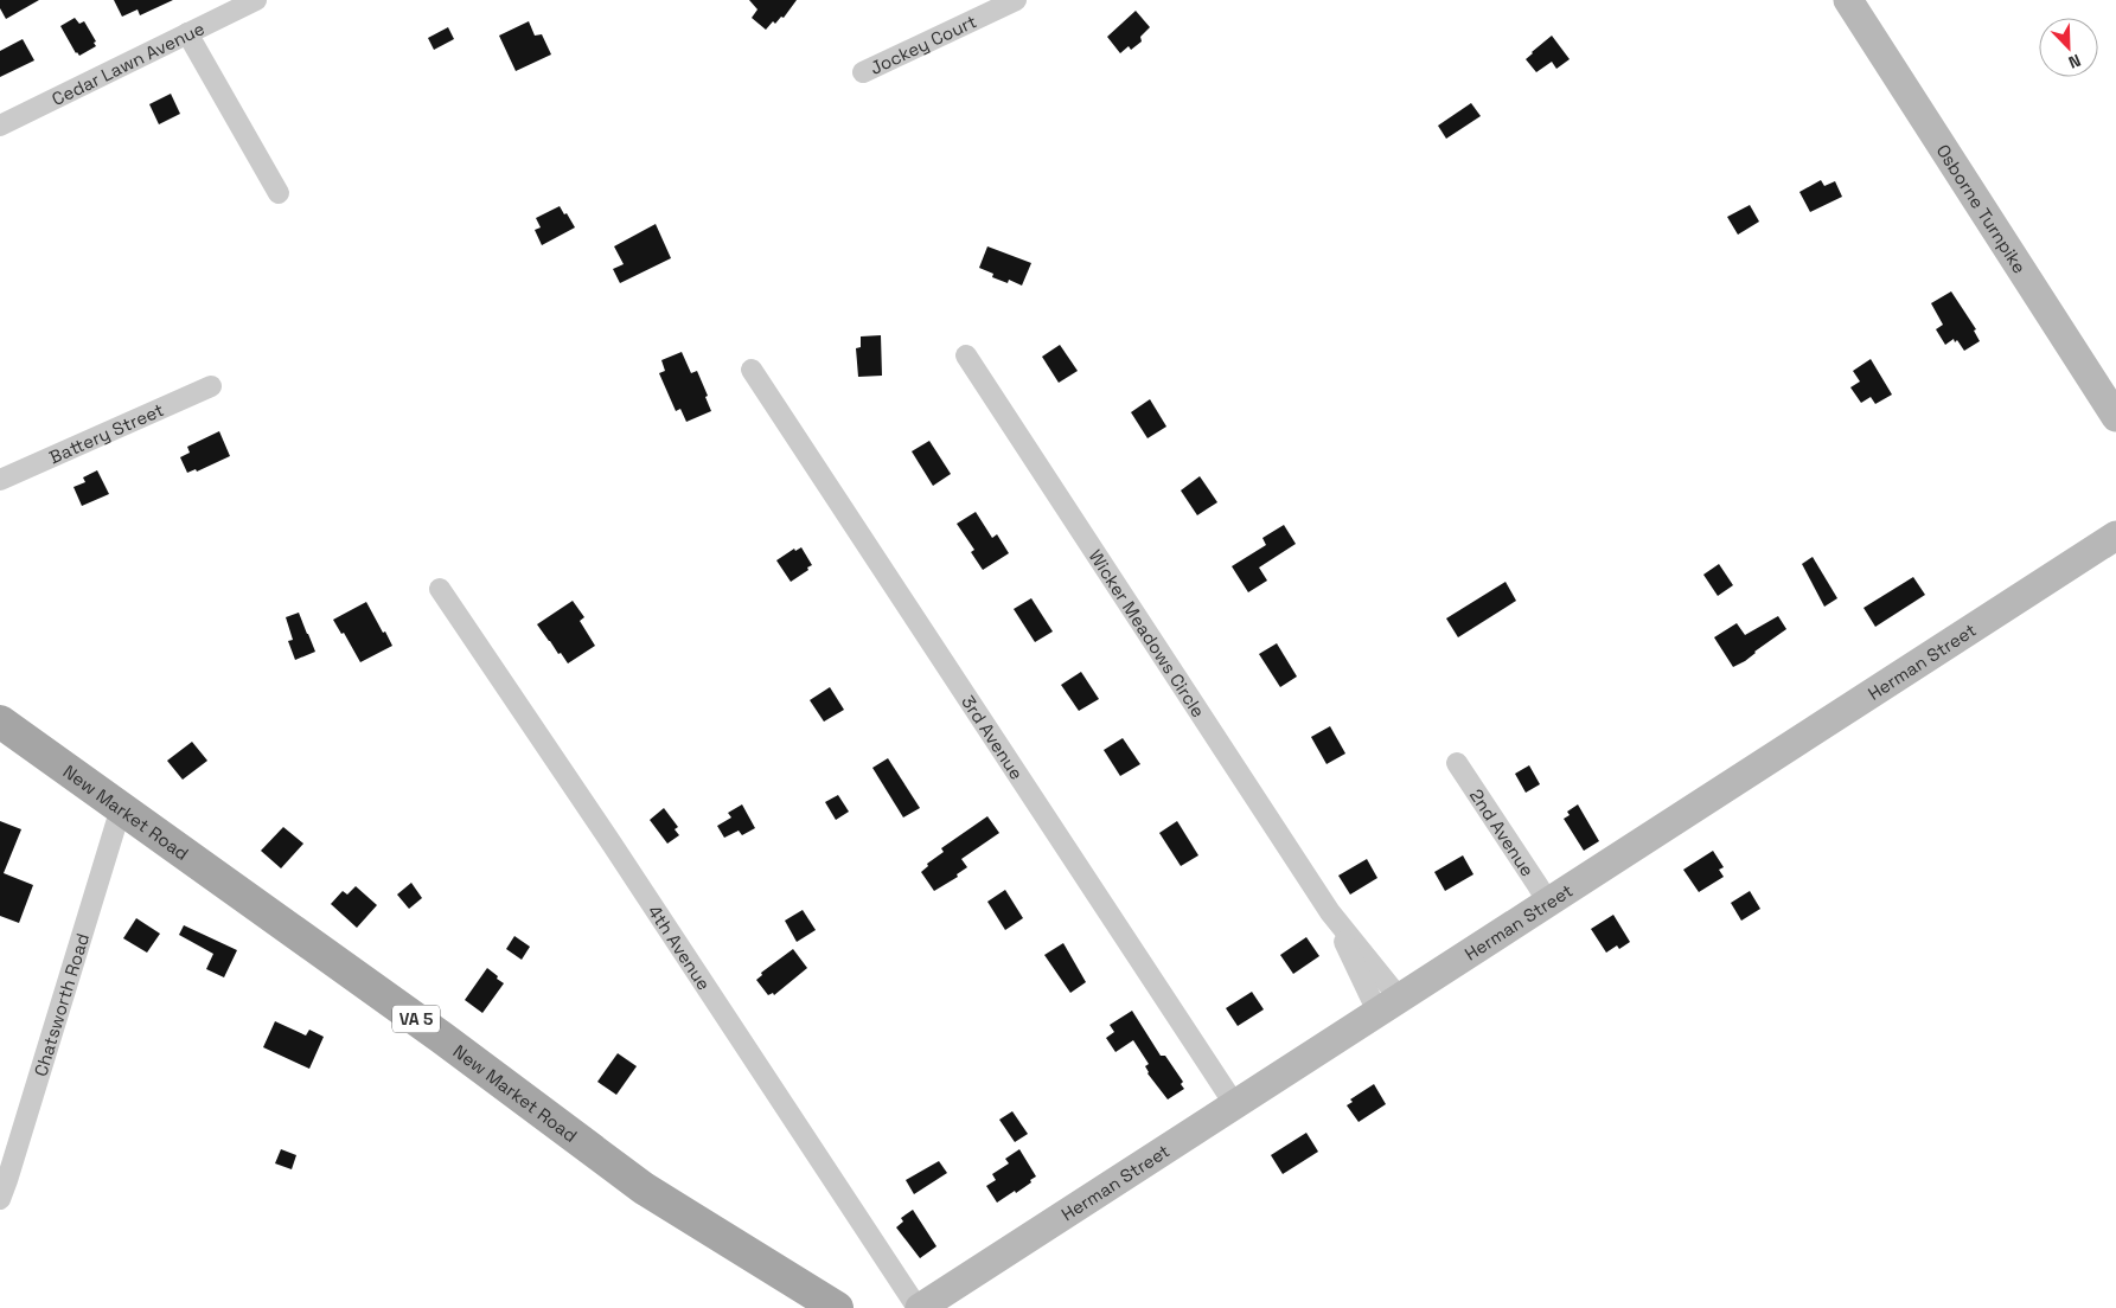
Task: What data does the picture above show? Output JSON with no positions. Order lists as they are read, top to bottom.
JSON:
{
  "streets": {
    "main road": ["New Market Road", "VA 5"],
    "street": [
      "Jockey Court",
      "Cedar Lawn Avenue",
      "Osborne Turnpike",
      "Battery Street",
      "Wicker Meadows Circle",
      "Herman Street",
      "3rd Avenue",
      "2nd Avenue",
      "4th Avenue",
      "Chatsworth Road"
    ]
  },
  "crossings": [
    ["Wicker Meadows Circle", "Herman Street"],
    ["Herman Street", "3rd Avenue"],
    ["Herman Street", "2nd Avenue"],
    ["Herman Street", "4th Avenue"],
    ["New Market Road", "Chatsworth Road"]
  ],
  "north": "bottom right"
}
